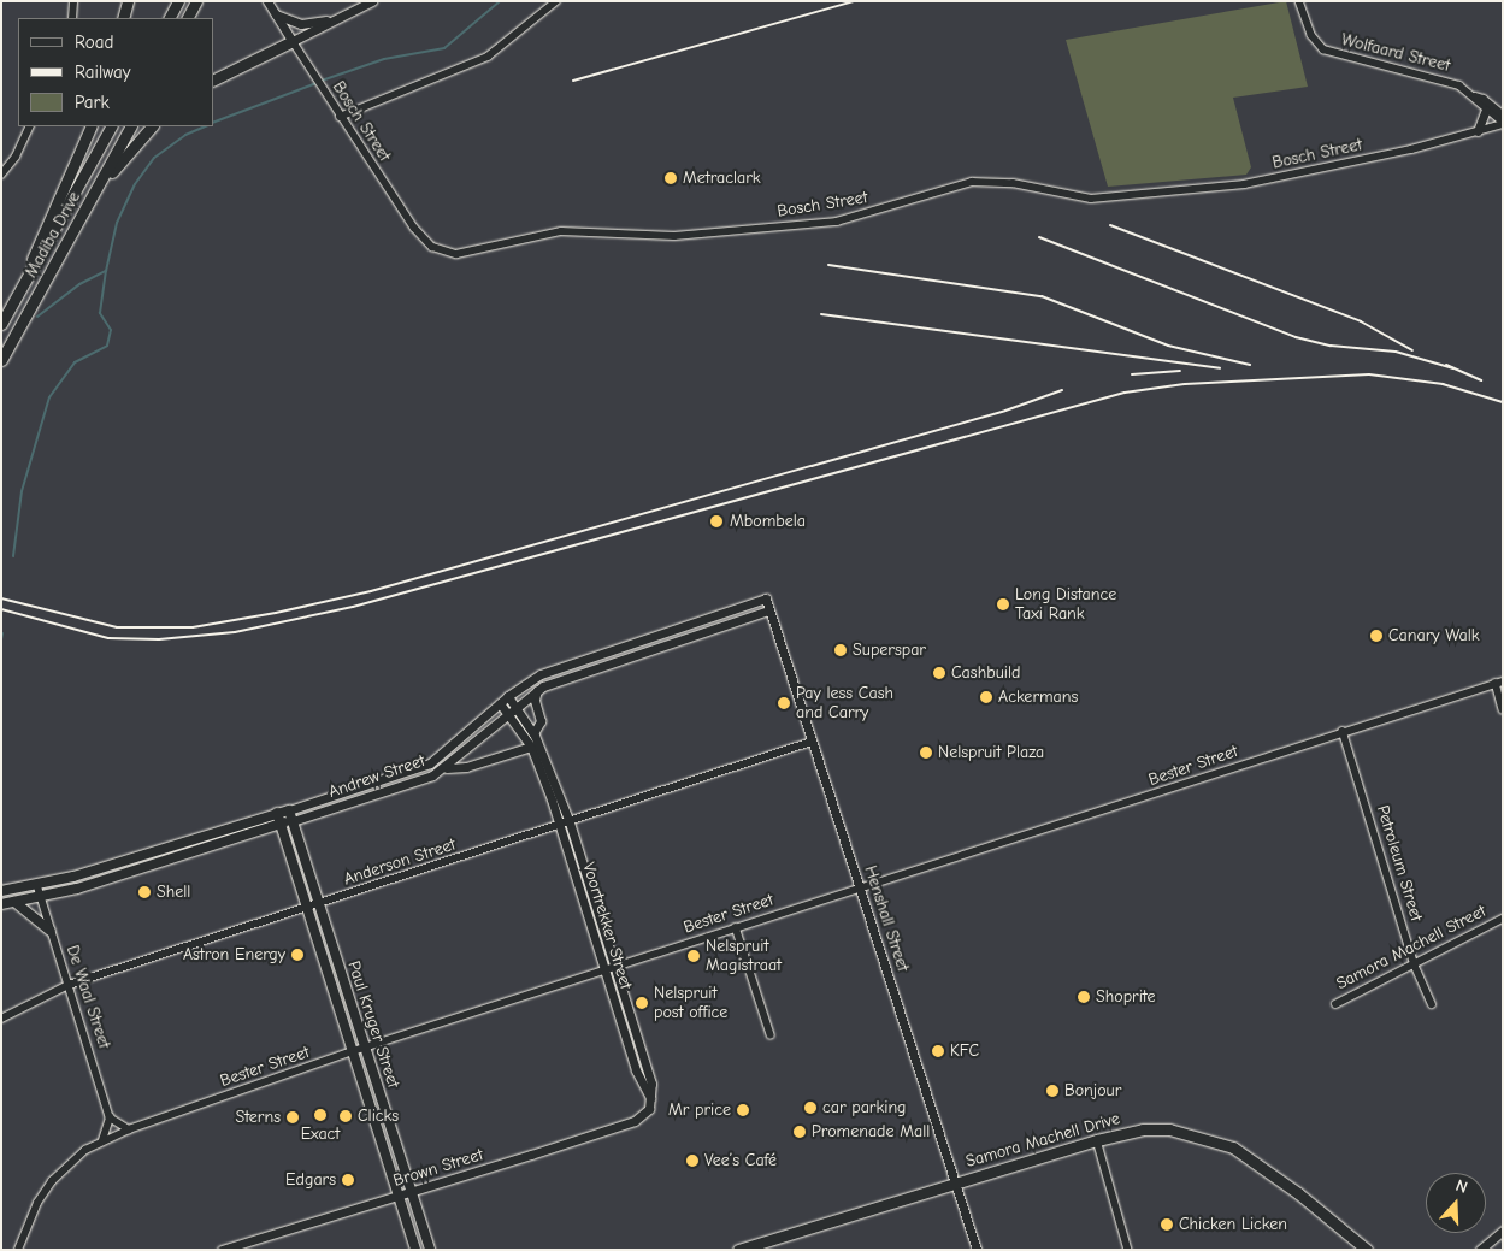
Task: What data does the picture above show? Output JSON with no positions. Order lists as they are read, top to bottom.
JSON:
{
  "streets": {
    "main road": [
      "Madiba Drive",
      "Andrew Street",
      "Paul Kruger Street",
      "Samora Machell Drive"
    ],
    "street": [
      "Wolfaard Street",
      "Bosch Street",
      "Bester Street",
      "Anderson Street",
      "Petroleum Street",
      "Henshall Street",
      "Voortrekker Street",
      "Samora Machell Street",
      "De Waal Street",
      "Brown Street"
    ]
  },
  "crossings": [
    ["Wolfaard Street", "Bosch Street"],
    ["Bester Street", "Petroleum Street"],
    ["Bester Street", "Henshall Street"],
    ["Bester Street", "Voortrekker Street"],
    ["Bester Street", "Paul Kruger Street"],
    ["Andrew Street", "Henshall Street"],
    ["Andrew Street", "Voortrekker Street"],
    ["Andrew Street", "De Waal Street"],
    ["Andrew Street", "Paul Kruger Street"],
    ["Anderson Street", "Henshall Street"],
    ["Anderson Street", "Voortrekker Street"],
    ["Anderson Street", "De Waal Street"],
    ["Anderson Street", "Paul Kruger Street"],
    ["Petroleum Street", "Samora Machell Street"],
    ["Henshall Street", "Samora Machell Drive"],
    ["Voortrekker Street", "Brown Street"],
    ["Paul Kruger Street", "Brown Street"]
  ],
  "places": [
    "Metraclark",
    "Mbombela",
    "Long Distance Taxi Rank",
    "Canary Walk",
    "Superspar",
    "Cashbuild",
    "Ackermans",
    "Pay less Cash and Carry",
    "Nelspruit Plaza",
    "Shell",
    "Astron Energy",
    "Nelspruit Magistraat",
    "Shoprite",
    "Nelspruit post office",
    "KFC",
    "Bonjour",
    "car parking",
    "Mr price",
    "Exact",
    "Clicks",
    "Sterns",
    "Promenade Mall",
    "Vee’s Café",
    "Edgars",
    "Chicken Licken"
  ],
  "legend": ["Road", "Railway", "Park"],
  "north": "top"
}
